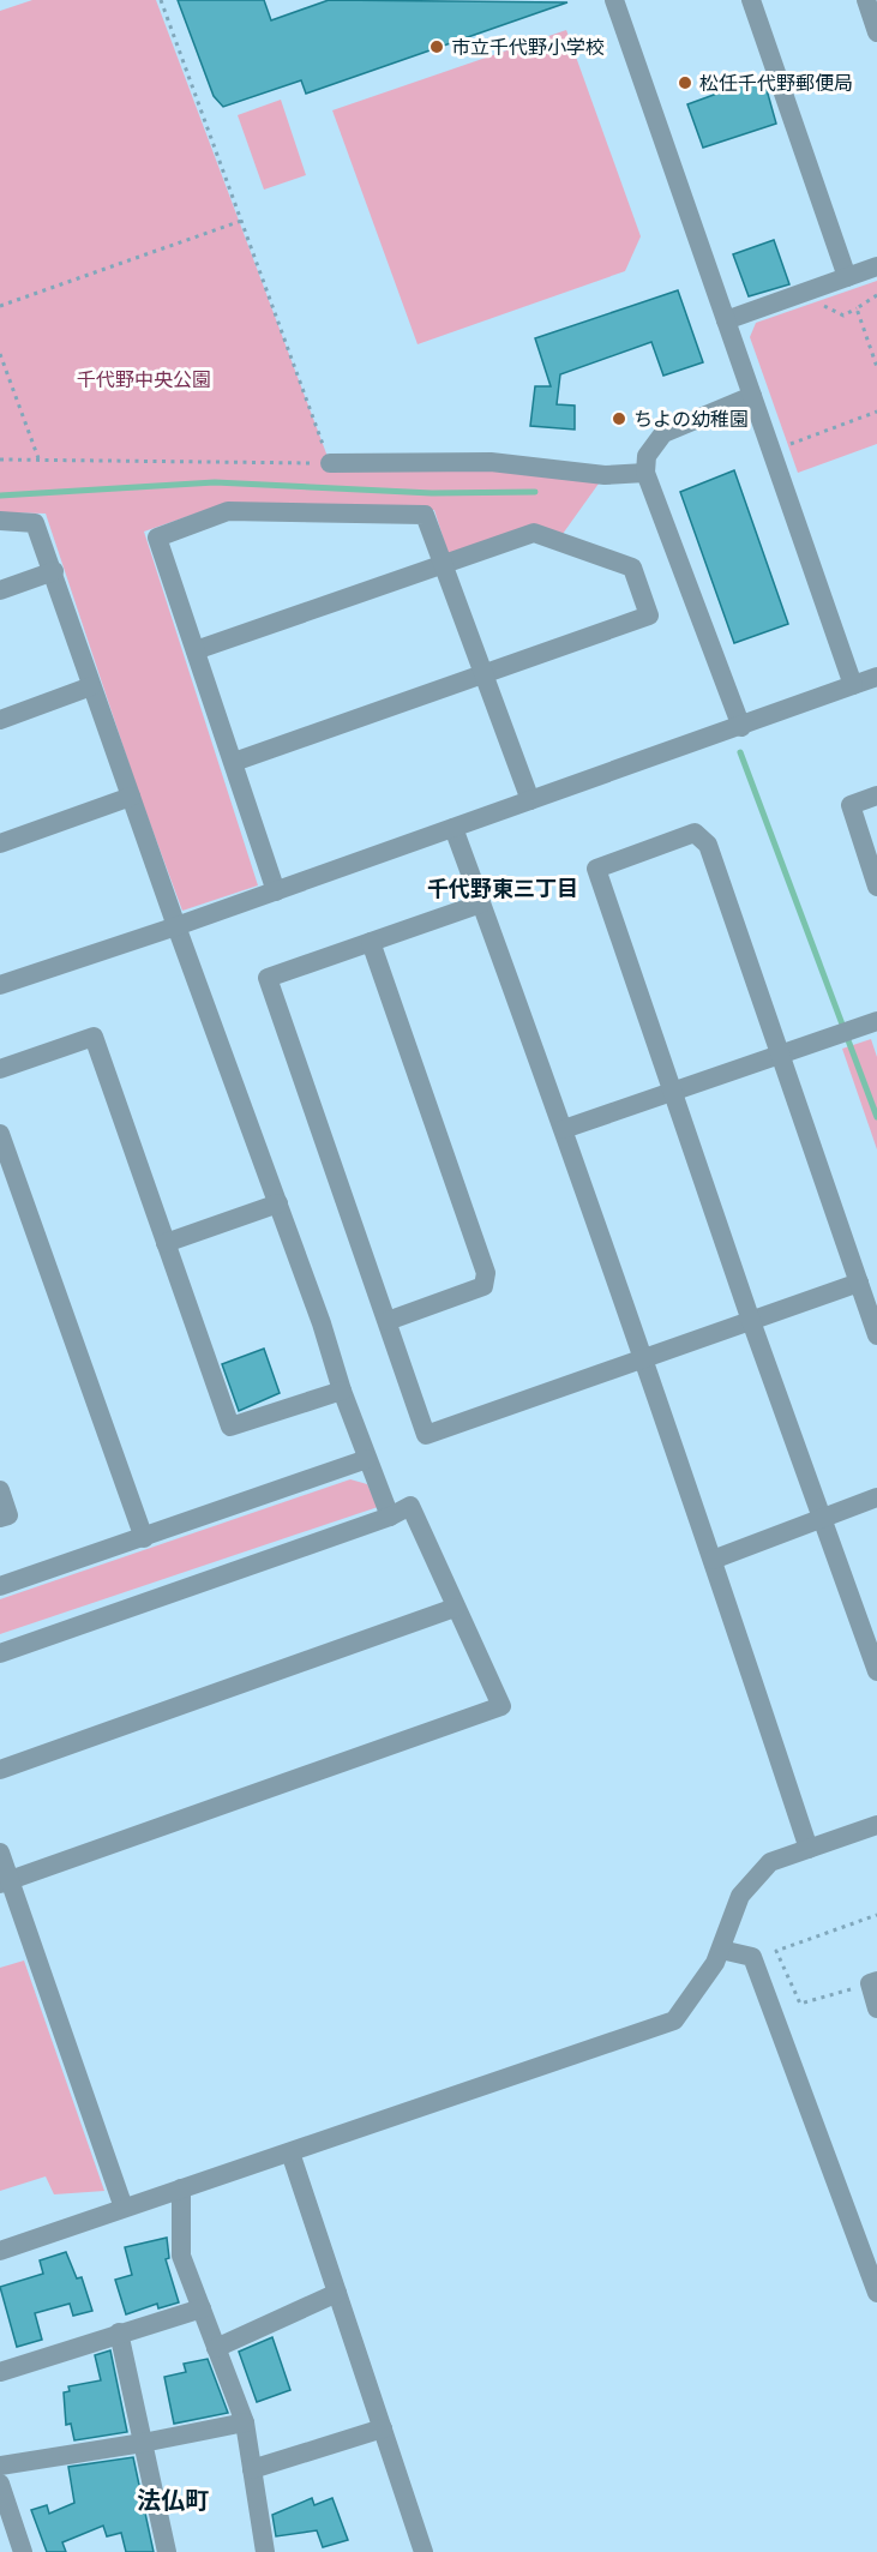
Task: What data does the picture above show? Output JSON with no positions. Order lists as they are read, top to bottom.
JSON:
{
  "districts": ["千代野東三丁目", "法仏町"],
  "parks": ["千代野中央公園"],
  "places": ["市立千代野小学校", "松任千代野郵便局", "ちよの幼稚園"]
}
